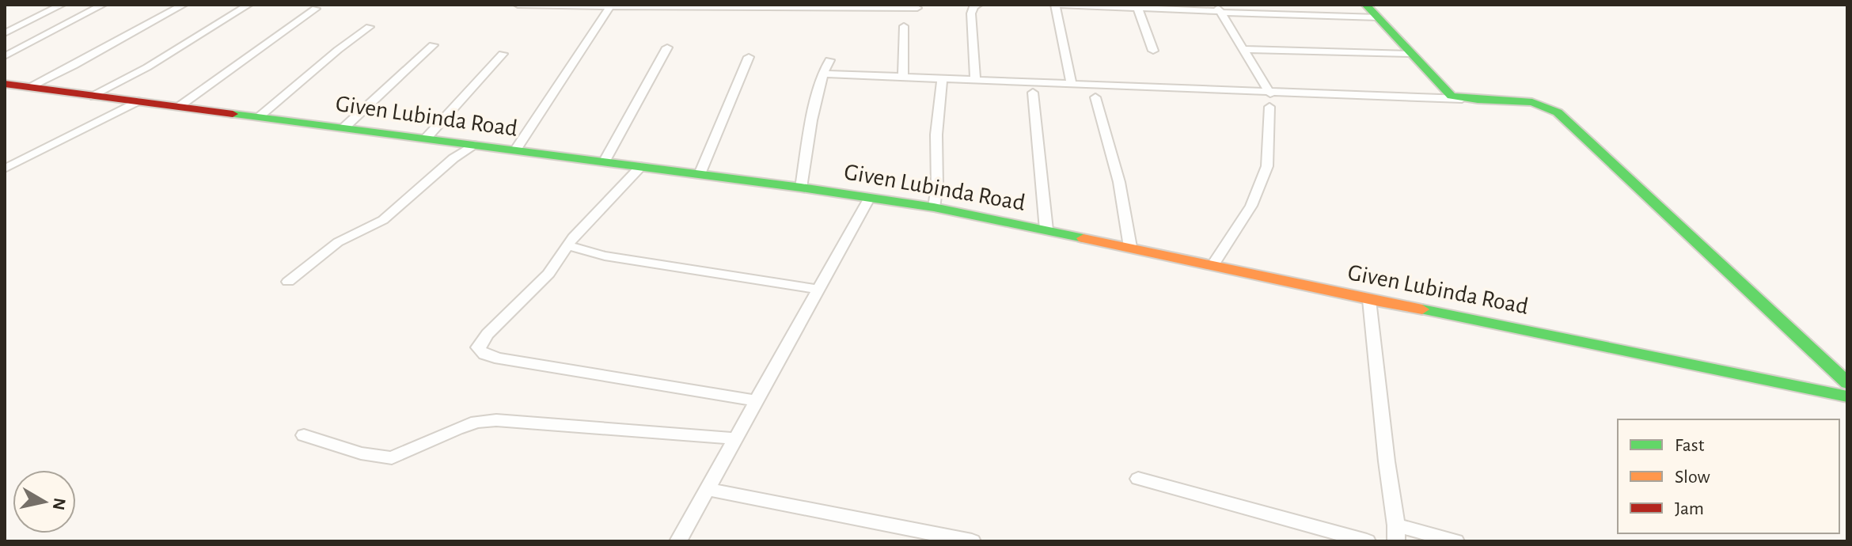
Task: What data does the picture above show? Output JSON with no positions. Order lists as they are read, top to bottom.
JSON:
{
  "streets": {
    "street": ["Given Lubinda Road"]
  },
  "legend": ["Fast", "Slow", "Jam"],
  "north": "right"
}
